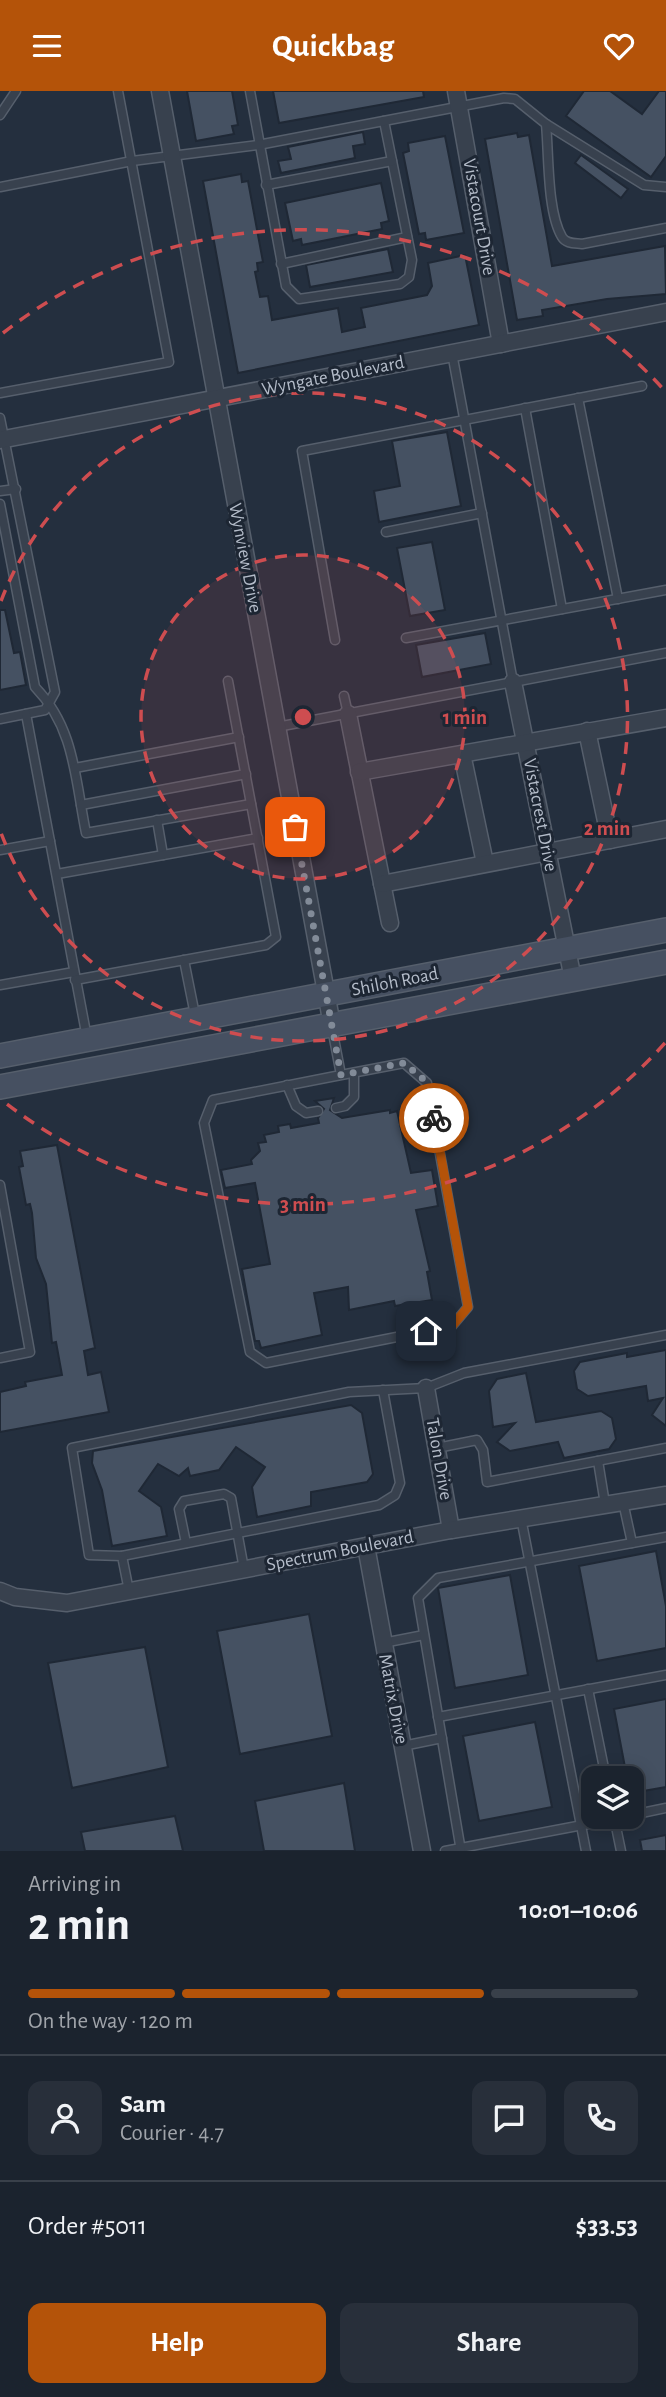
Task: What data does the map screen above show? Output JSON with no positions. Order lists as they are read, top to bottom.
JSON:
{
  "streets": {
    "main road": ["Shiloh Road"],
    "street": [
      "Vistacourt Drive",
      "Wyngate Boulevard",
      "Wynview Drive",
      "Vistacrest Drive",
      "Talon Drive",
      "Spectrum Boulevard",
      "Matrix Drive"
    ]
  },
  "crossings": [
    ["Vistacourt Drive", "Wyngate Boulevard"],
    ["Wyngate Boulevard", "Wynview Drive"],
    ["Wynview Drive", "Shiloh Road"],
    ["Vistacrest Drive", "Shiloh Road"],
    ["Talon Drive", "Spectrum Boulevard"],
    ["Spectrum Boulevard", "Matrix Drive"]
  ],
  "page": {
    "header": "Quickbag",
    "heading": ["2 min", "Arriving in", "10:01–10:06"],
    "panel": [
      "Sam",
      "Courier · 4.7",
      "Order #5011",
      "$33.53"
    ],
    "bar": "On the way · 120 m",
    "buttons": ["Help", "Share"]
  },
  "rings": ["1 min", "2 min", "3 min"]
}
